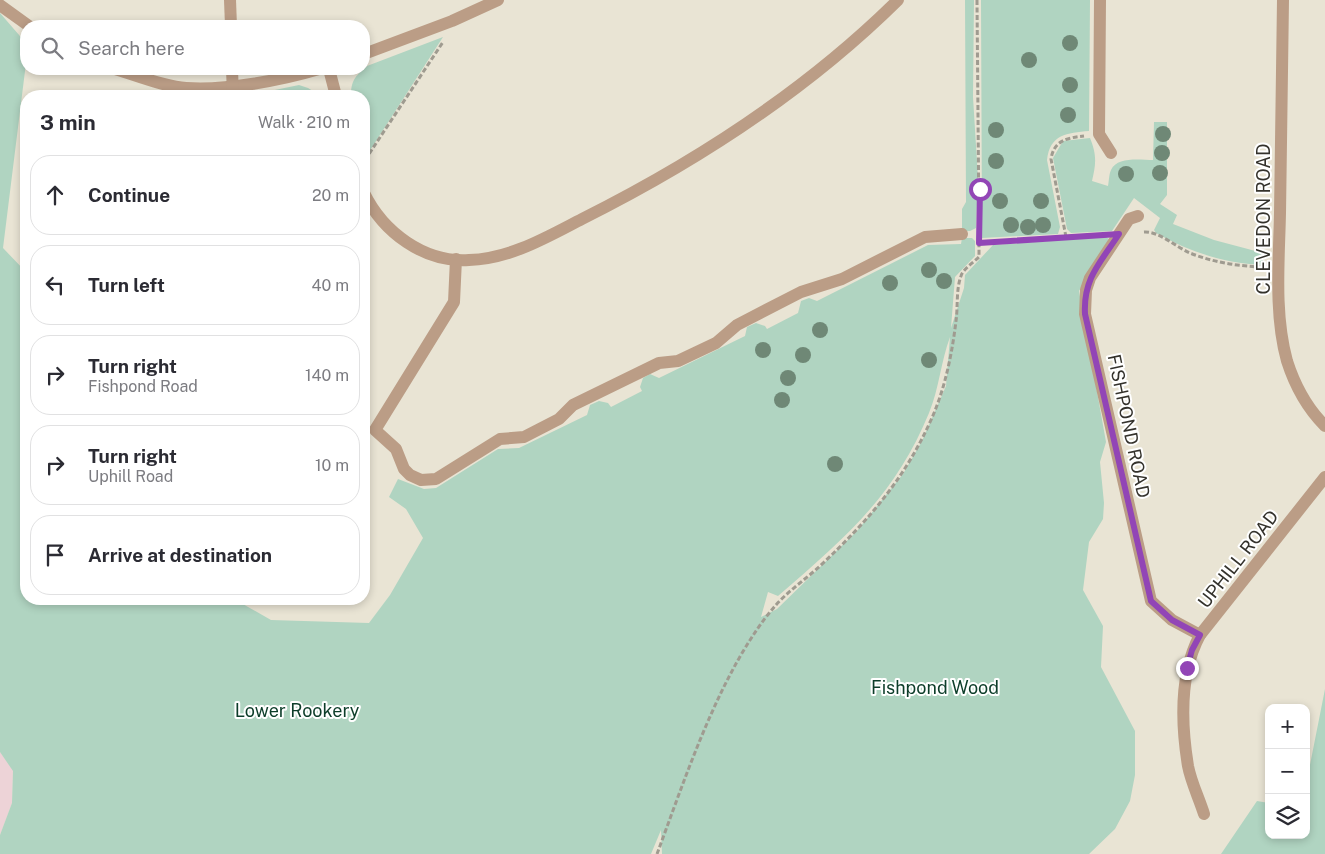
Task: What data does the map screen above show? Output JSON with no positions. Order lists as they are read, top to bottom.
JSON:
{
  "streets": {
    "street": ["CLEVEDON ROAD", "FISHPOND ROAD", "UPHILL ROAD"]
  },
  "crossings": [
    ["FISHPOND ROAD", "UPHILL ROAD"]
  ],
  "parks": ["Fishpond Wood", "Lower Rookery"],
  "page": {
    "search": "Search here",
    "heading": ["3 min", "Walk · 210 m"],
    "list": [
      ["Continue", "20 m"],
      ["Turn left", "40 m"],
      ["Turn right", "Fishpond Road", "140 m"],
      ["Turn right", "Uphill Road", "10 m"],
      "Arrive at destination"
    ],
    "map_buttons": ["+", "−"]
  }
}
